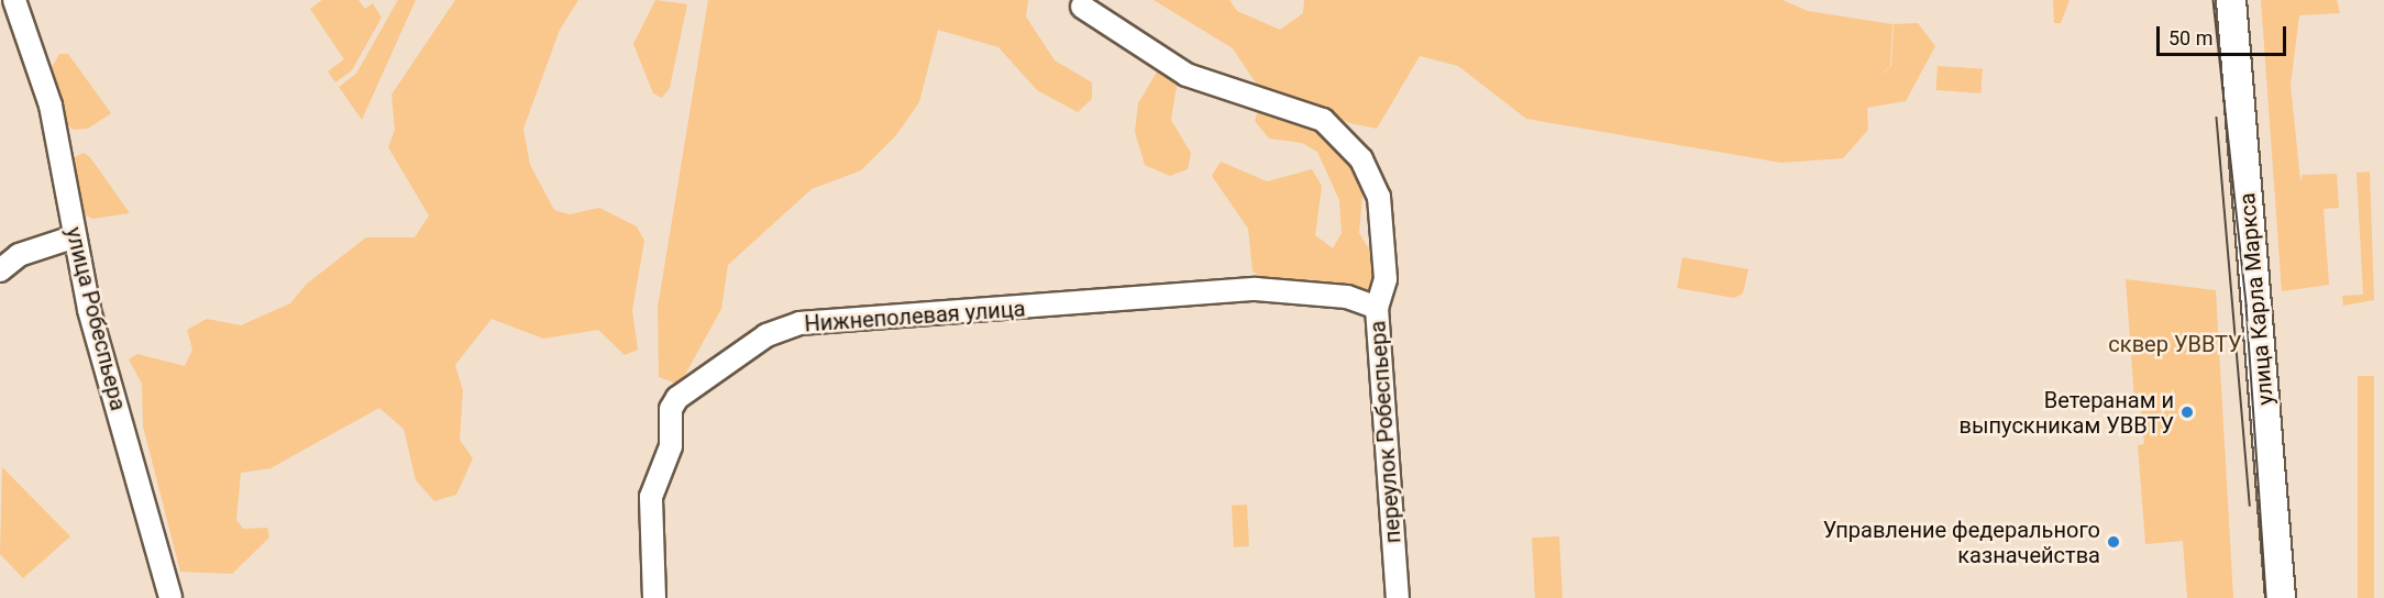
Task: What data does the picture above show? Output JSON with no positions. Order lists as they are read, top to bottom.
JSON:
{
  "streets": {
    "main road": ["улица Карла Маркса"],
    "street": ["Нижнеполевая улица", "улица Робеспьера", "переулок Робеспьера"]
  },
  "crossings": [
    ["Нижнеполевая улица", "переулок Робеспьера"]
  ],
  "parks": ["сквер УВВТУ"],
  "places": ["Ветеранам и выпускникам УВВТУ", "Управление федерального казначейства"],
  "scale_bar": "50 m"
}
